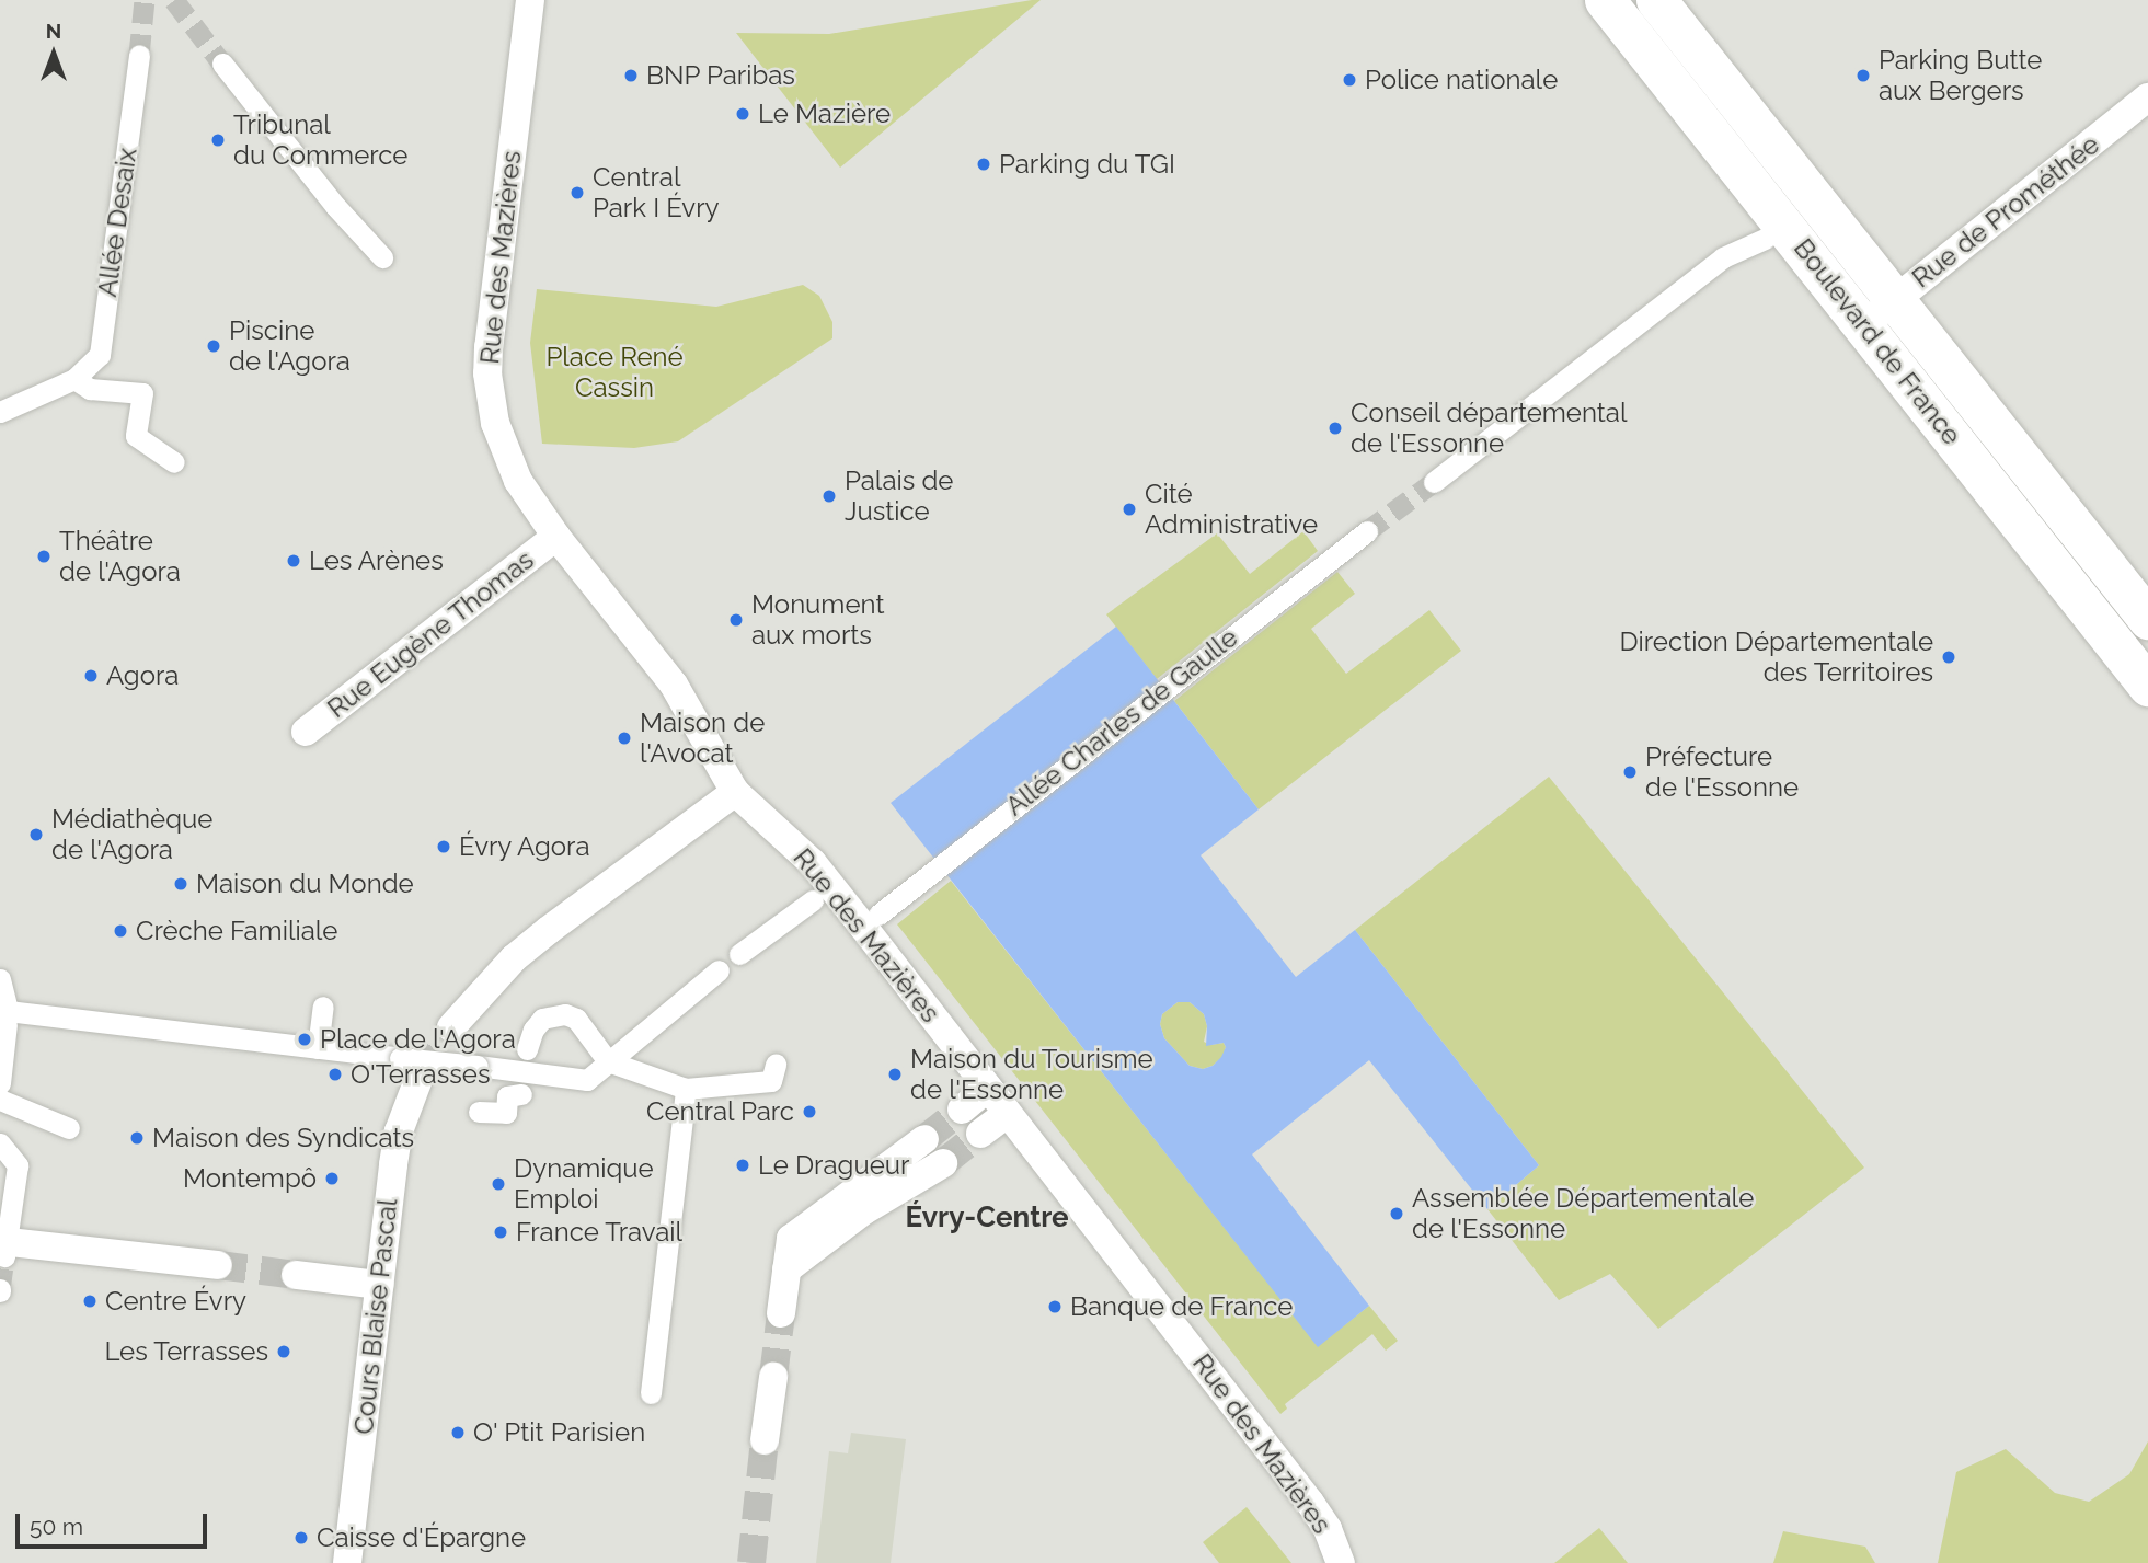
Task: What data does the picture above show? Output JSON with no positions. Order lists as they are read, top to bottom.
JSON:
{
  "streets": {
    "main road": ["Boulevard de France"],
    "street": [
      "Rue de Prométhée",
      "Allée Desaix",
      "Rue des Mazières",
      "Rue Eugène Thomas",
      "Allée Charles de Gaulle",
      "Cours Blaise Pascal"
    ]
  },
  "crossings": [
    ["Rue de Prométhée", "Boulevard de France"],
    ["Rue des Mazières", "Rue Eugène Thomas"]
  ],
  "districts": ["Évry-Centre"],
  "parks": ["Place René Cassin"],
  "places": [
    "BNP Paribas",
    "Parking Butte aux Bergers",
    "Police nationale",
    "Le Mazière",
    "Tribunal du Commerce",
    "Parking du TGI",
    "Central Park I Évry",
    "Piscine de l'Agora",
    "Conseil départemental de l'Essonne",
    "Palais de Justice",
    "Cité Administrative",
    "Théâtre de l'Agora",
    "Les Arènes",
    "Monument aux morts",
    "Direction Départementale des Territoires",
    "Agora",
    "Maison de l'Avocat",
    "Préfecture de l'Essonne",
    "Médiathèque de l'Agora",
    "Évry Agora",
    "Maison du Monde",
    "Crèche Familiale",
    "Place de l'Agora",
    "O'Terrasses",
    "Maison du Tourisme de l'Essonne",
    "Central Parc",
    "Maison des Syndicats",
    "Le Dragueur",
    "Montempô",
    "Dynamique Emploi",
    "Assemblée Départementale de l'Essonne",
    "France Travail",
    "Centre Évry",
    "Banque de France",
    "Les Terrasses",
    "O' Ptit Parisien",
    "Caisse d'Épargne"
  ],
  "scale_bar": "50 m",
  "north": "top"
}
